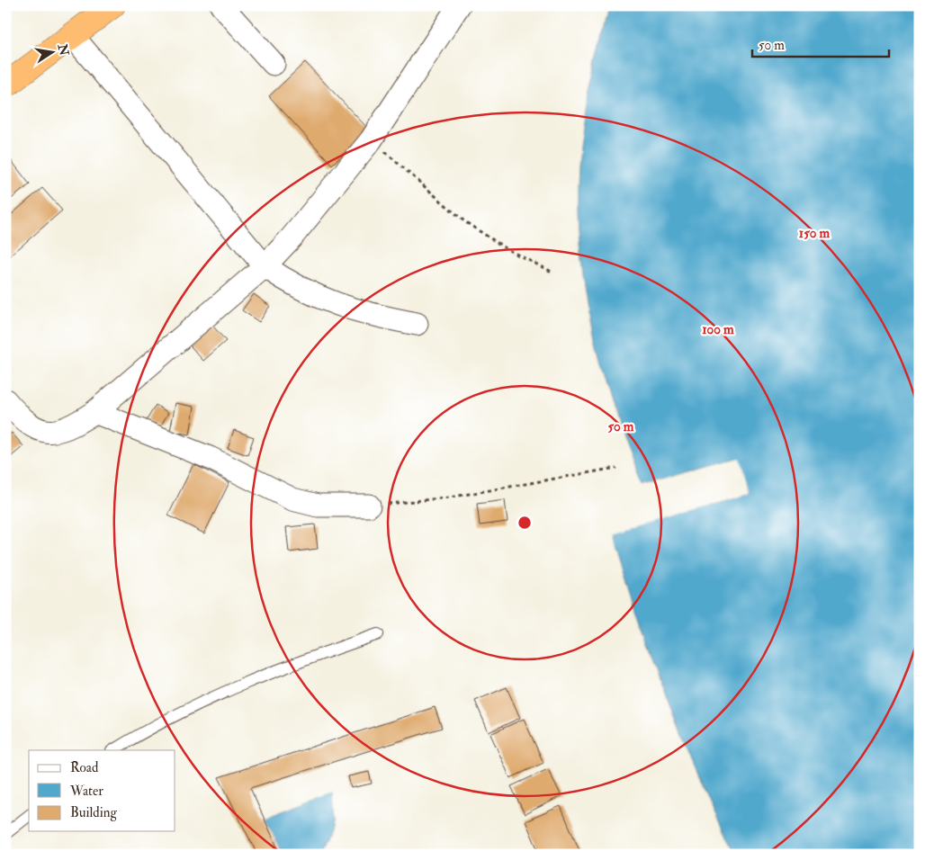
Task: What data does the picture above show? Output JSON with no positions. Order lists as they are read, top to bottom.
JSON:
{
  "legend": ["Road", "Water", "Building"],
  "scale_bar": "50 m",
  "north": "right",
  "rings": ["150 m", "100 m", "50 m"]
}
